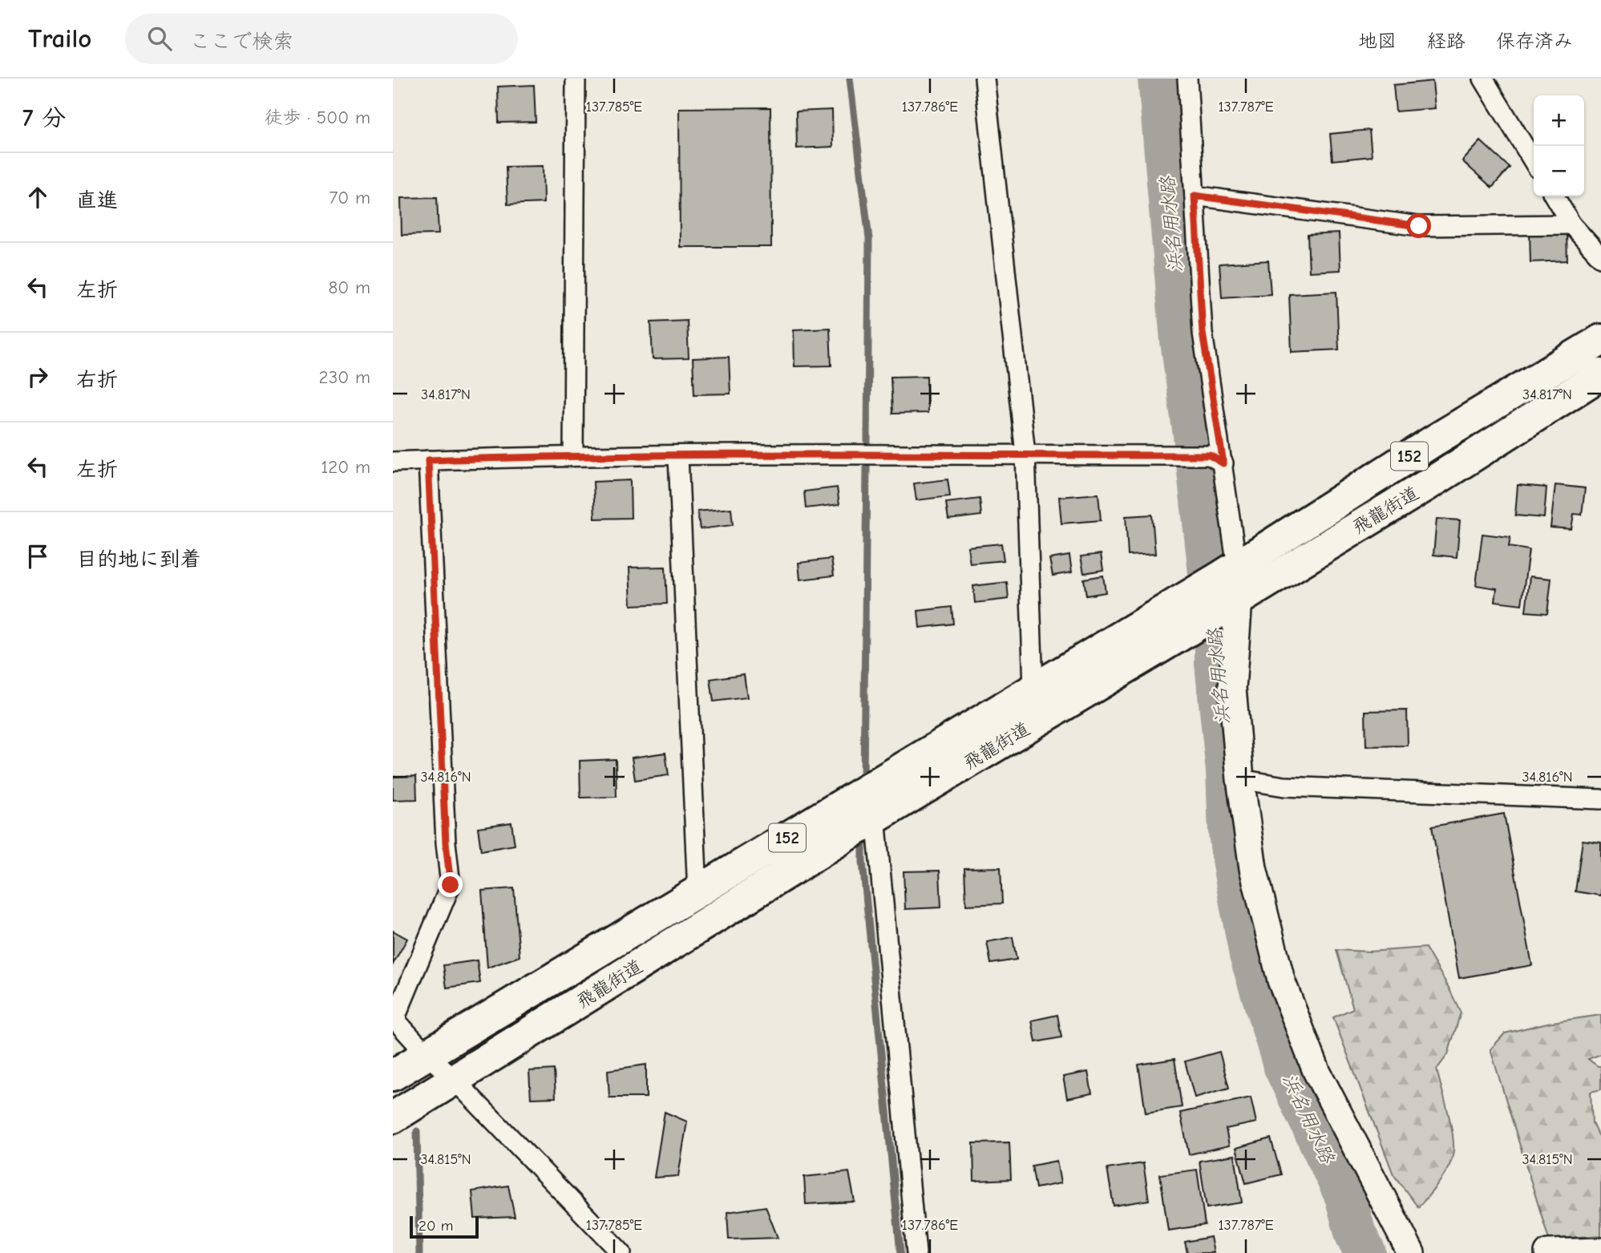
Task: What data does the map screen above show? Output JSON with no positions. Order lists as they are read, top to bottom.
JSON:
{
  "streets": {
    "highway": ["152", "飛龍街道"]
  },
  "water": ["浜名用水路"],
  "scale_bar": "20 m",
  "page": {
    "header": "Trailo",
    "search": "ここで検索",
    "nav": ["地図", "経路", "保存済み"],
    "heading": ["7 分", "徒歩 · 500 m"],
    "map_buttons": ["+", "−"],
    "list": [
      ["直進", "70 m"],
      ["左折", "80 m"],
      ["右折", "230 m"],
      ["左折", "120 m"],
      "目的地に到着"
    ],
    "scale": "20 m"
  },
  "coordinates": [
    "137.785°E",
    "137.786°E",
    "137.787°E",
    "34.817°N",
    "34.816°N",
    "34.815°N"
  ]
}
